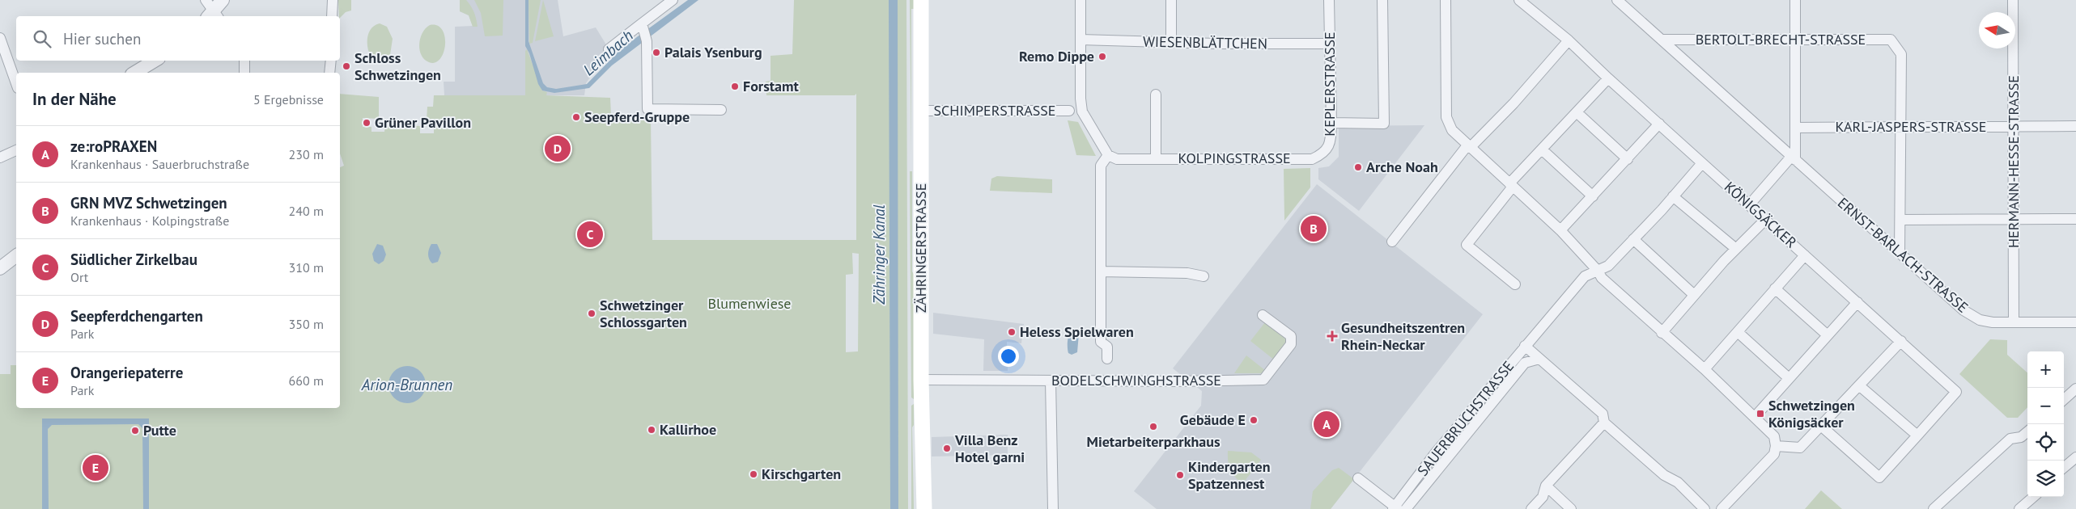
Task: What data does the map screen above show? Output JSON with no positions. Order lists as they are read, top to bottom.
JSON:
{
  "streets": {
    "main road": ["ZÄHRINGERSTRASSE"],
    "street": [
      "BERTOLT-BRECHT-STRASSE",
      "WIESENBLÄTTCHEN",
      "KEPLERSTRASSE",
      "SCHIMPERSTRASSE",
      "KARL-JASPERS-STRASSE",
      "KOLPINGSTRASSE",
      "HERMANN-HESSE-STRASSE",
      "KÖNIGSÄCKER",
      "ERNST-BARLACH-STRASSE",
      "BODELSCHWINGHSTRASSE",
      "SAUERBRUCHSTRASSE"
    ]
  },
  "crossings": [
    ["BERTOLT-BRECHT-STRASSE", "KARL-JASPERS-STRASSE"],
    ["BERTOLT-BRECHT-STRASSE", "ERNST-BARLACH-STRASSE"],
    ["WIESENBLÄTTCHEN", "KEPLERSTRASSE"],
    ["KEPLERSTRASSE", "KOLPINGSTRASSE"],
    ["SCHIMPERSTRASSE", "ZÄHRINGERSTRASSE"],
    ["KARL-JASPERS-STRASSE", "HERMANN-HESSE-STRASSE"],
    ["HERMANN-HESSE-STRASSE", "ERNST-BARLACH-STRASSE"],
    ["KÖNIGSÄCKER", "SAUERBRUCHSTRASSE"],
    ["ZÄHRINGERSTRASSE", "BODELSCHWINGHSTRASSE"]
  ],
  "water": ["Leimbach", "Zähringer Kanal", "Arion-Brunnen"],
  "parks": ["Blumenwiese"],
  "places": {
    "other": [
      "Palais Ysenburg",
      "Remo Dippe",
      "Schloss Schwetzingen",
      "Forstamt",
      "Seepferd-Gruppe",
      "Grüner Pavillon",
      "Arche Noah",
      "Schwetzinger Schlossgarten",
      "Heless Spielwaren",
      "Gebäude E",
      "Mietarbeiterparkhaus",
      "Kallirhoe",
      "Putte",
      "Villa Benz Hotel garni",
      "Kirschgarten",
      "Kindergarten Spatzennest"
    ],
    "health": ["Gesundheitszentren Rhein-Neckar"],
    "transit": ["Schwetzingen Königsäcker"]
  },
  "north": "left",
  "page": {
    "search": "Hier suchen",
    "heading": ["In der Nähe", "5 Ergebnisse"],
    "list": [
      {
        "mark": "A",
        "name": "ze:roPRAXEN",
        "note": "Krankenhaus · Sauerbruchstraße",
        "value": "230 m"
      },
      {
        "mark": "B",
        "name": "GRN MVZ Schwetzingen",
        "note": "Krankenhaus · Kolpingstraße",
        "value": "240 m"
      },
      {
        "mark": "C",
        "name": "Südlicher Zirkelbau",
        "note": "Ort",
        "value": "310 m"
      },
      {
        "mark": "D",
        "name": "Seepferdchengarten",
        "note": "Park",
        "value": "350 m"
      },
      {
        "mark": "E",
        "name": "Orangeriepaterre",
        "note": "Park",
        "value": "660 m"
      }
    ],
    "pins": [
      "D",
      "B",
      "C",
      "A",
      "E"
    ],
    "map_buttons": ["+", "−"]
  }
}
